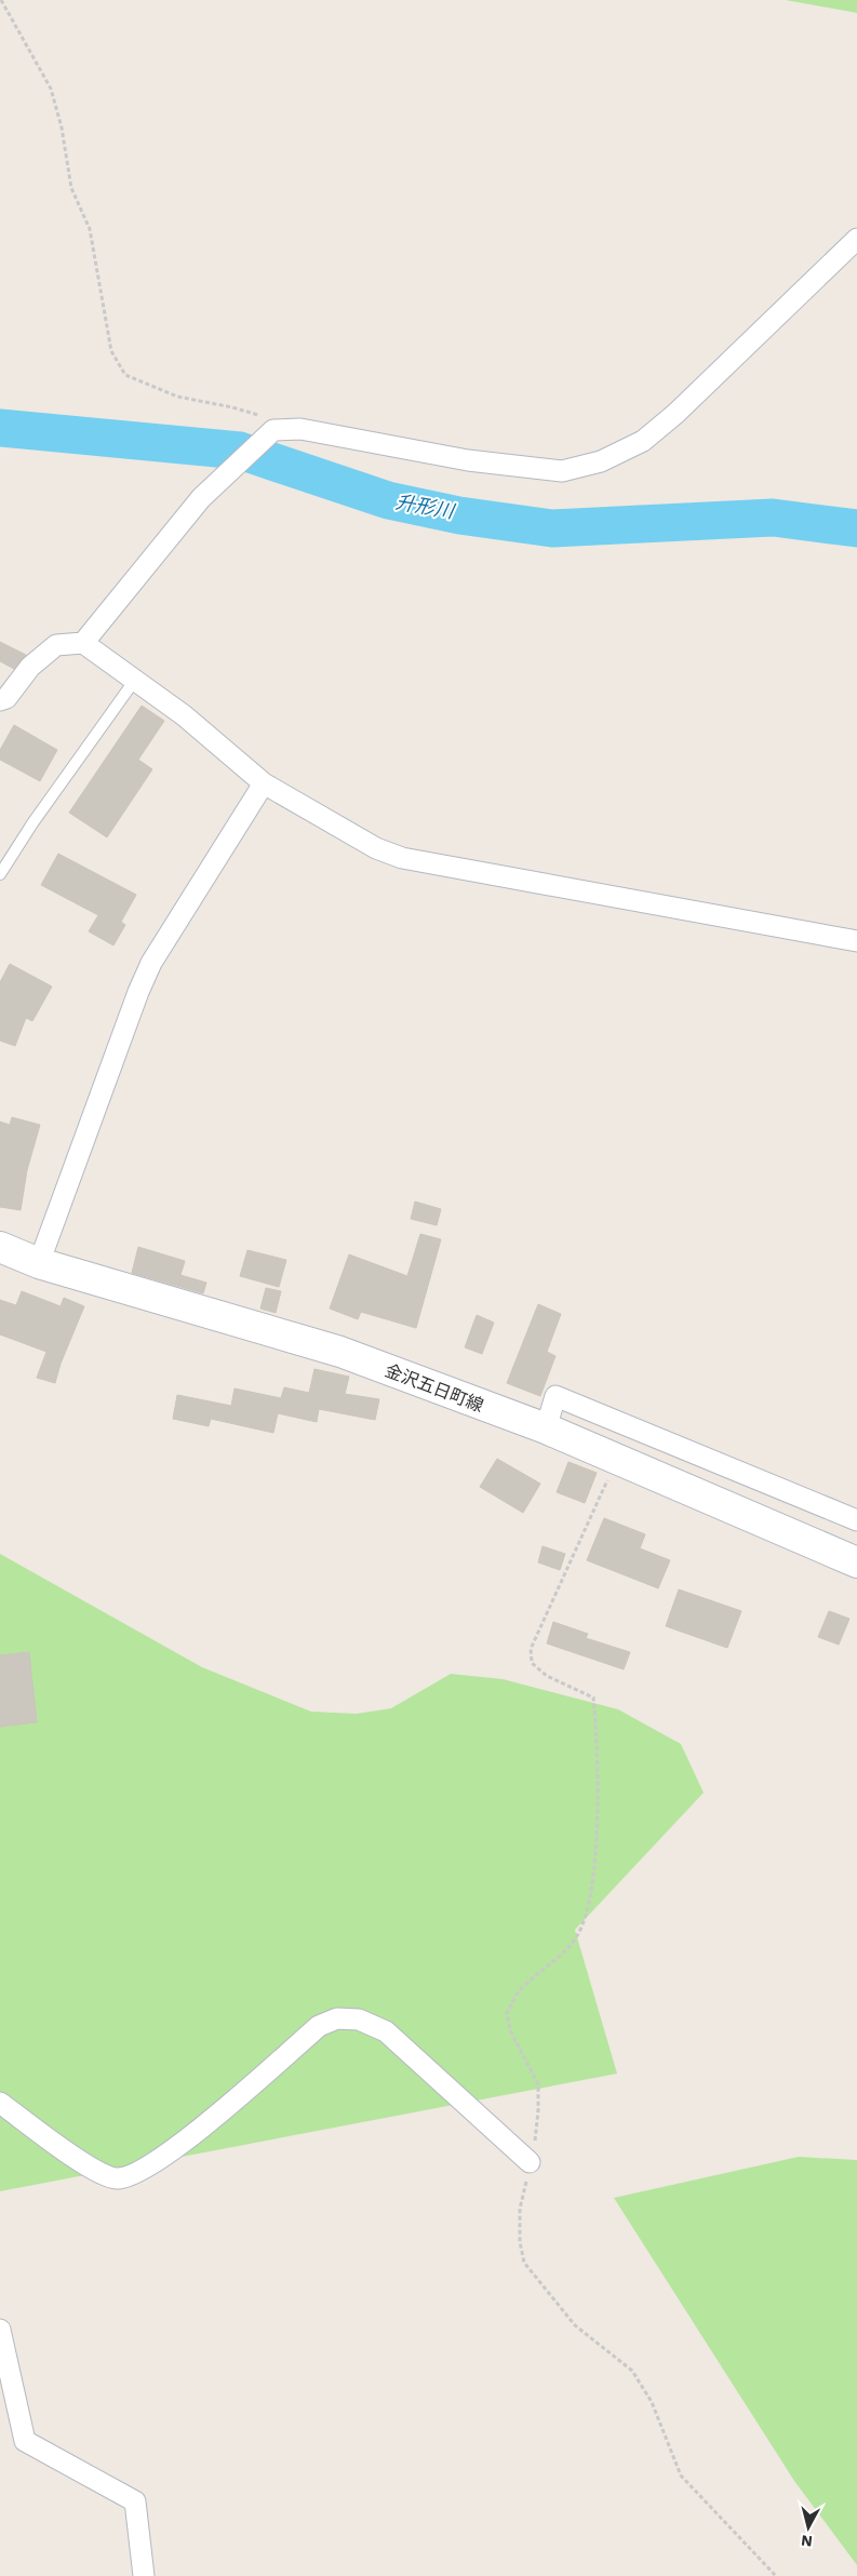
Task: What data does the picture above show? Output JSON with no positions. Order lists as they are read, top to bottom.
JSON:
{
  "streets": {
    "main road": ["金沢五日町線"]
  },
  "water": ["升形川"],
  "north": "bottom"
}
